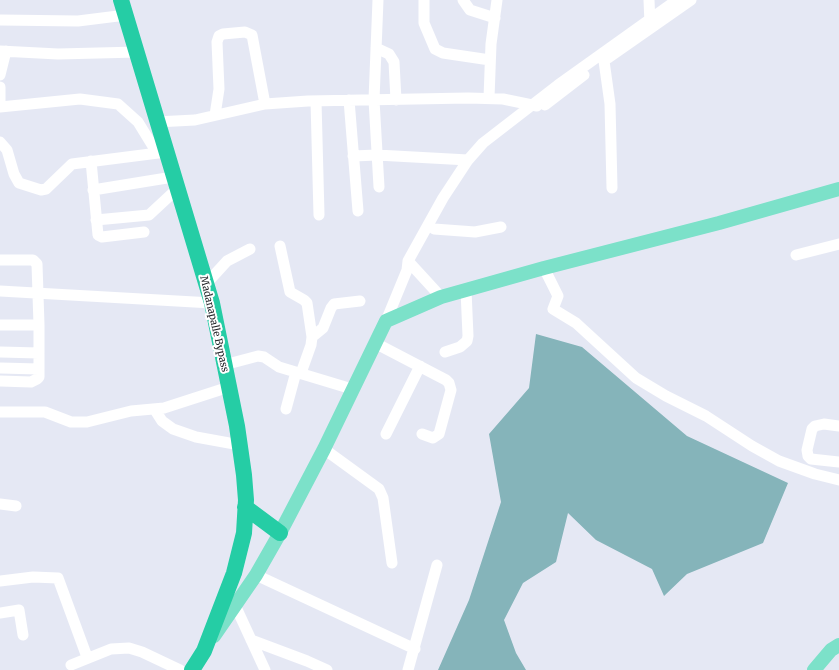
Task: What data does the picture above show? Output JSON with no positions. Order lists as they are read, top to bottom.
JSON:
{
  "streets": {
    "highway": ["Madanapalle Bypass"]
  }
}
